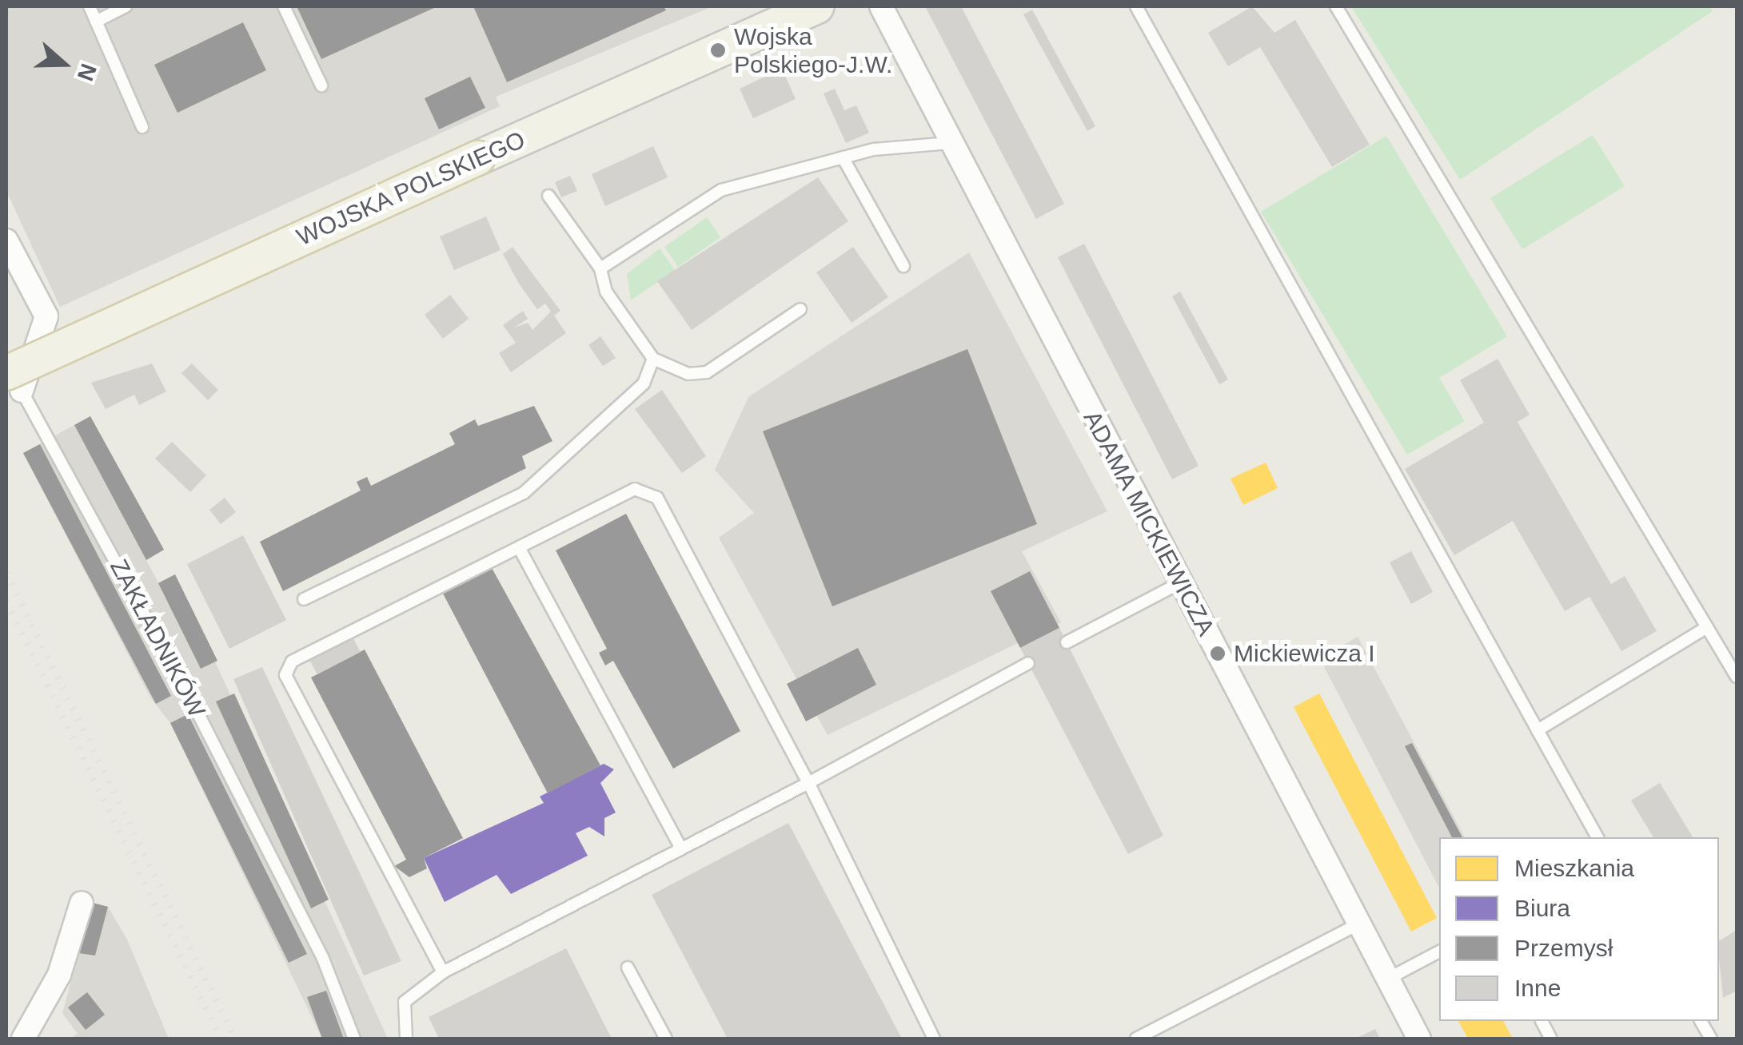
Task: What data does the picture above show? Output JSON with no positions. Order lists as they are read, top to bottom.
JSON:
{
  "streets": {
    "main road": ["WOJSKA POLSKIEGO"],
    "street": ["ADAMA MICKIEWICZA"],
    "lane": ["ZAKŁADNIKÓW"]
  },
  "crossings": [
    ["WOJSKA POLSKIEGO", "ZAKŁADNIKÓW"]
  ],
  "places": ["Wojska Polskiego-J.W.", "Mickiewicza I"],
  "legend": [
    "Mieszkania",
    "Biura",
    "Przemysł",
    "Inne"
  ],
  "north": "right"
}
